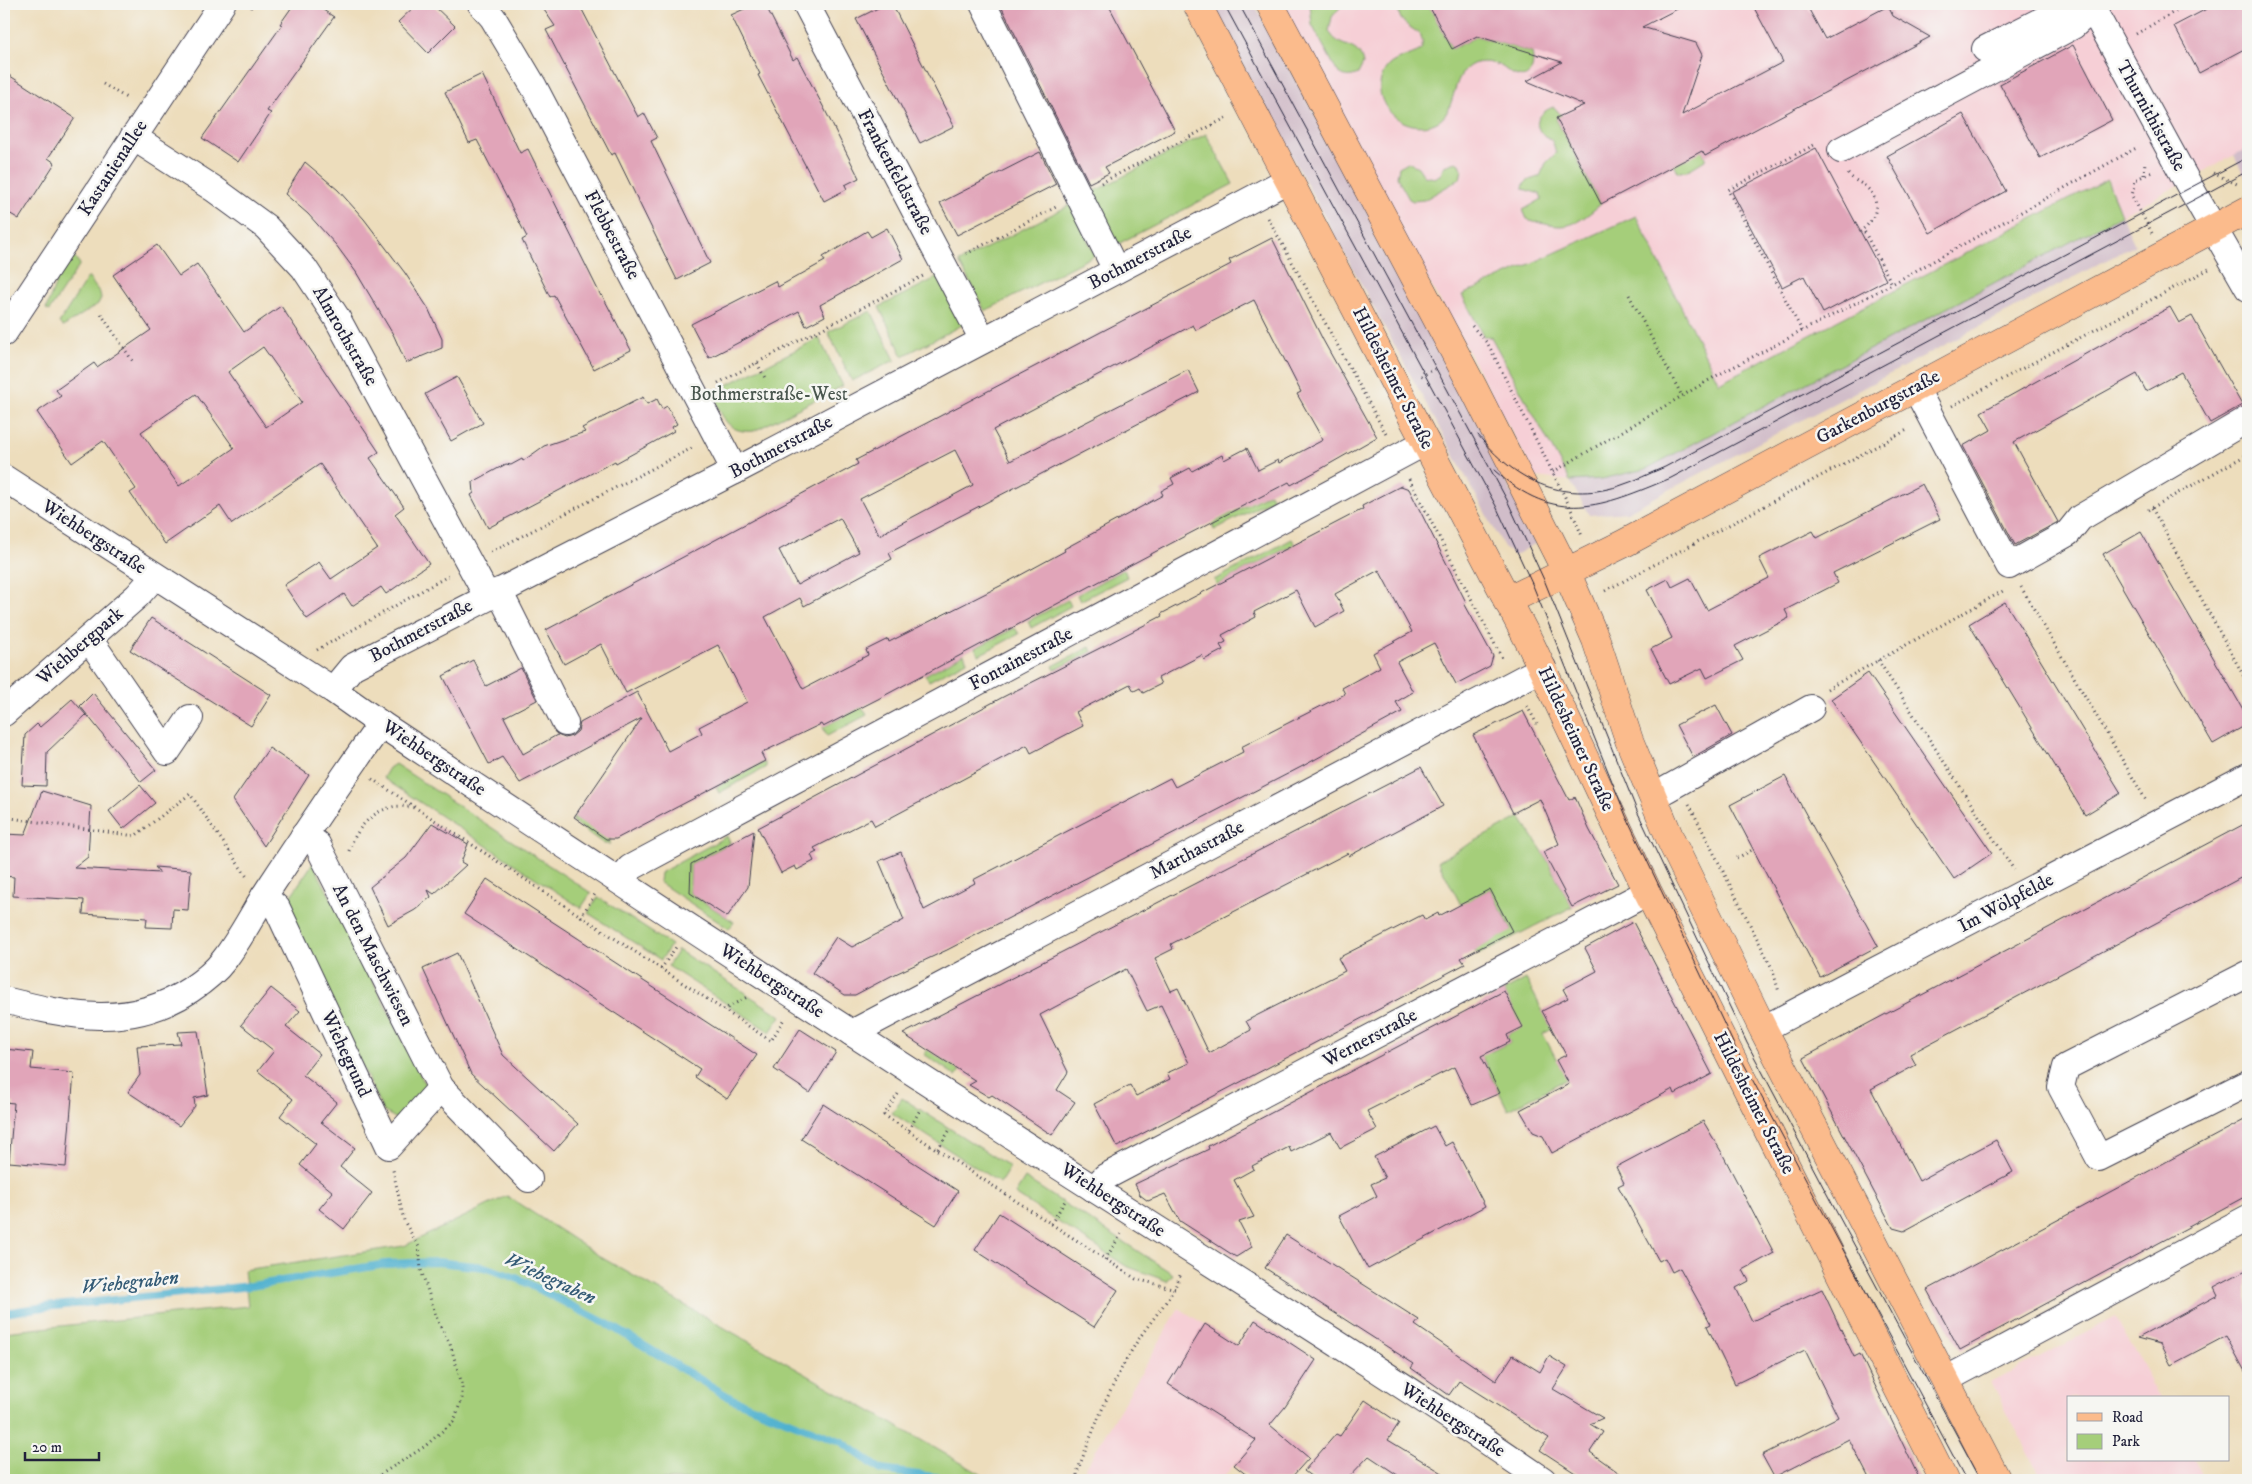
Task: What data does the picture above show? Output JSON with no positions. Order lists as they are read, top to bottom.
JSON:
{
  "streets": {
    "main road": ["Hildesheimer Straße", "Garkenburgstraße"],
    "street": [
      "Thurnithistraße",
      "Kastanienallee",
      "Frankenfeldstraße",
      "Flebbestraße",
      "Bothmerstraße",
      "Almrothstraße",
      "Wiehbergstraße",
      "Wiehbergpark",
      "Fontainestraße",
      "Marthastraße",
      "Im Wölpfelde",
      "An den Maschwiesen",
      "Wernerstraße",
      "Wiehegrund"
    ]
  },
  "crossings": [
    ["Thurnithistraße", "Garkenburgstraße"],
    ["Kastanienallee", "Almrothstraße"],
    ["Frankenfeldstraße", "Bothmerstraße"],
    ["Flebbestraße", "Bothmerstraße"],
    ["Bothmerstraße", "Almrothstraße"],
    ["Bothmerstraße", "Hildesheimer Straße"],
    ["Bothmerstraße", "Wiehbergstraße"],
    ["Hildesheimer Straße", "Garkenburgstraße"],
    ["Hildesheimer Straße", "Fontainestraße"],
    ["Hildesheimer Straße", "Marthastraße"],
    ["Hildesheimer Straße", "Wernerstraße"],
    ["Wiehbergstraße", "Wiehbergpark"],
    ["Wiehbergstraße", "Fontainestraße"],
    ["Wiehbergstraße", "Marthastraße"],
    ["Wiehbergstraße", "Wernerstraße"]
  ],
  "water": ["Wiehegraben"],
  "parks": ["Bothmerstraße-West"],
  "legend": ["Road", "Park"],
  "scale_bar": "20 m"
}
